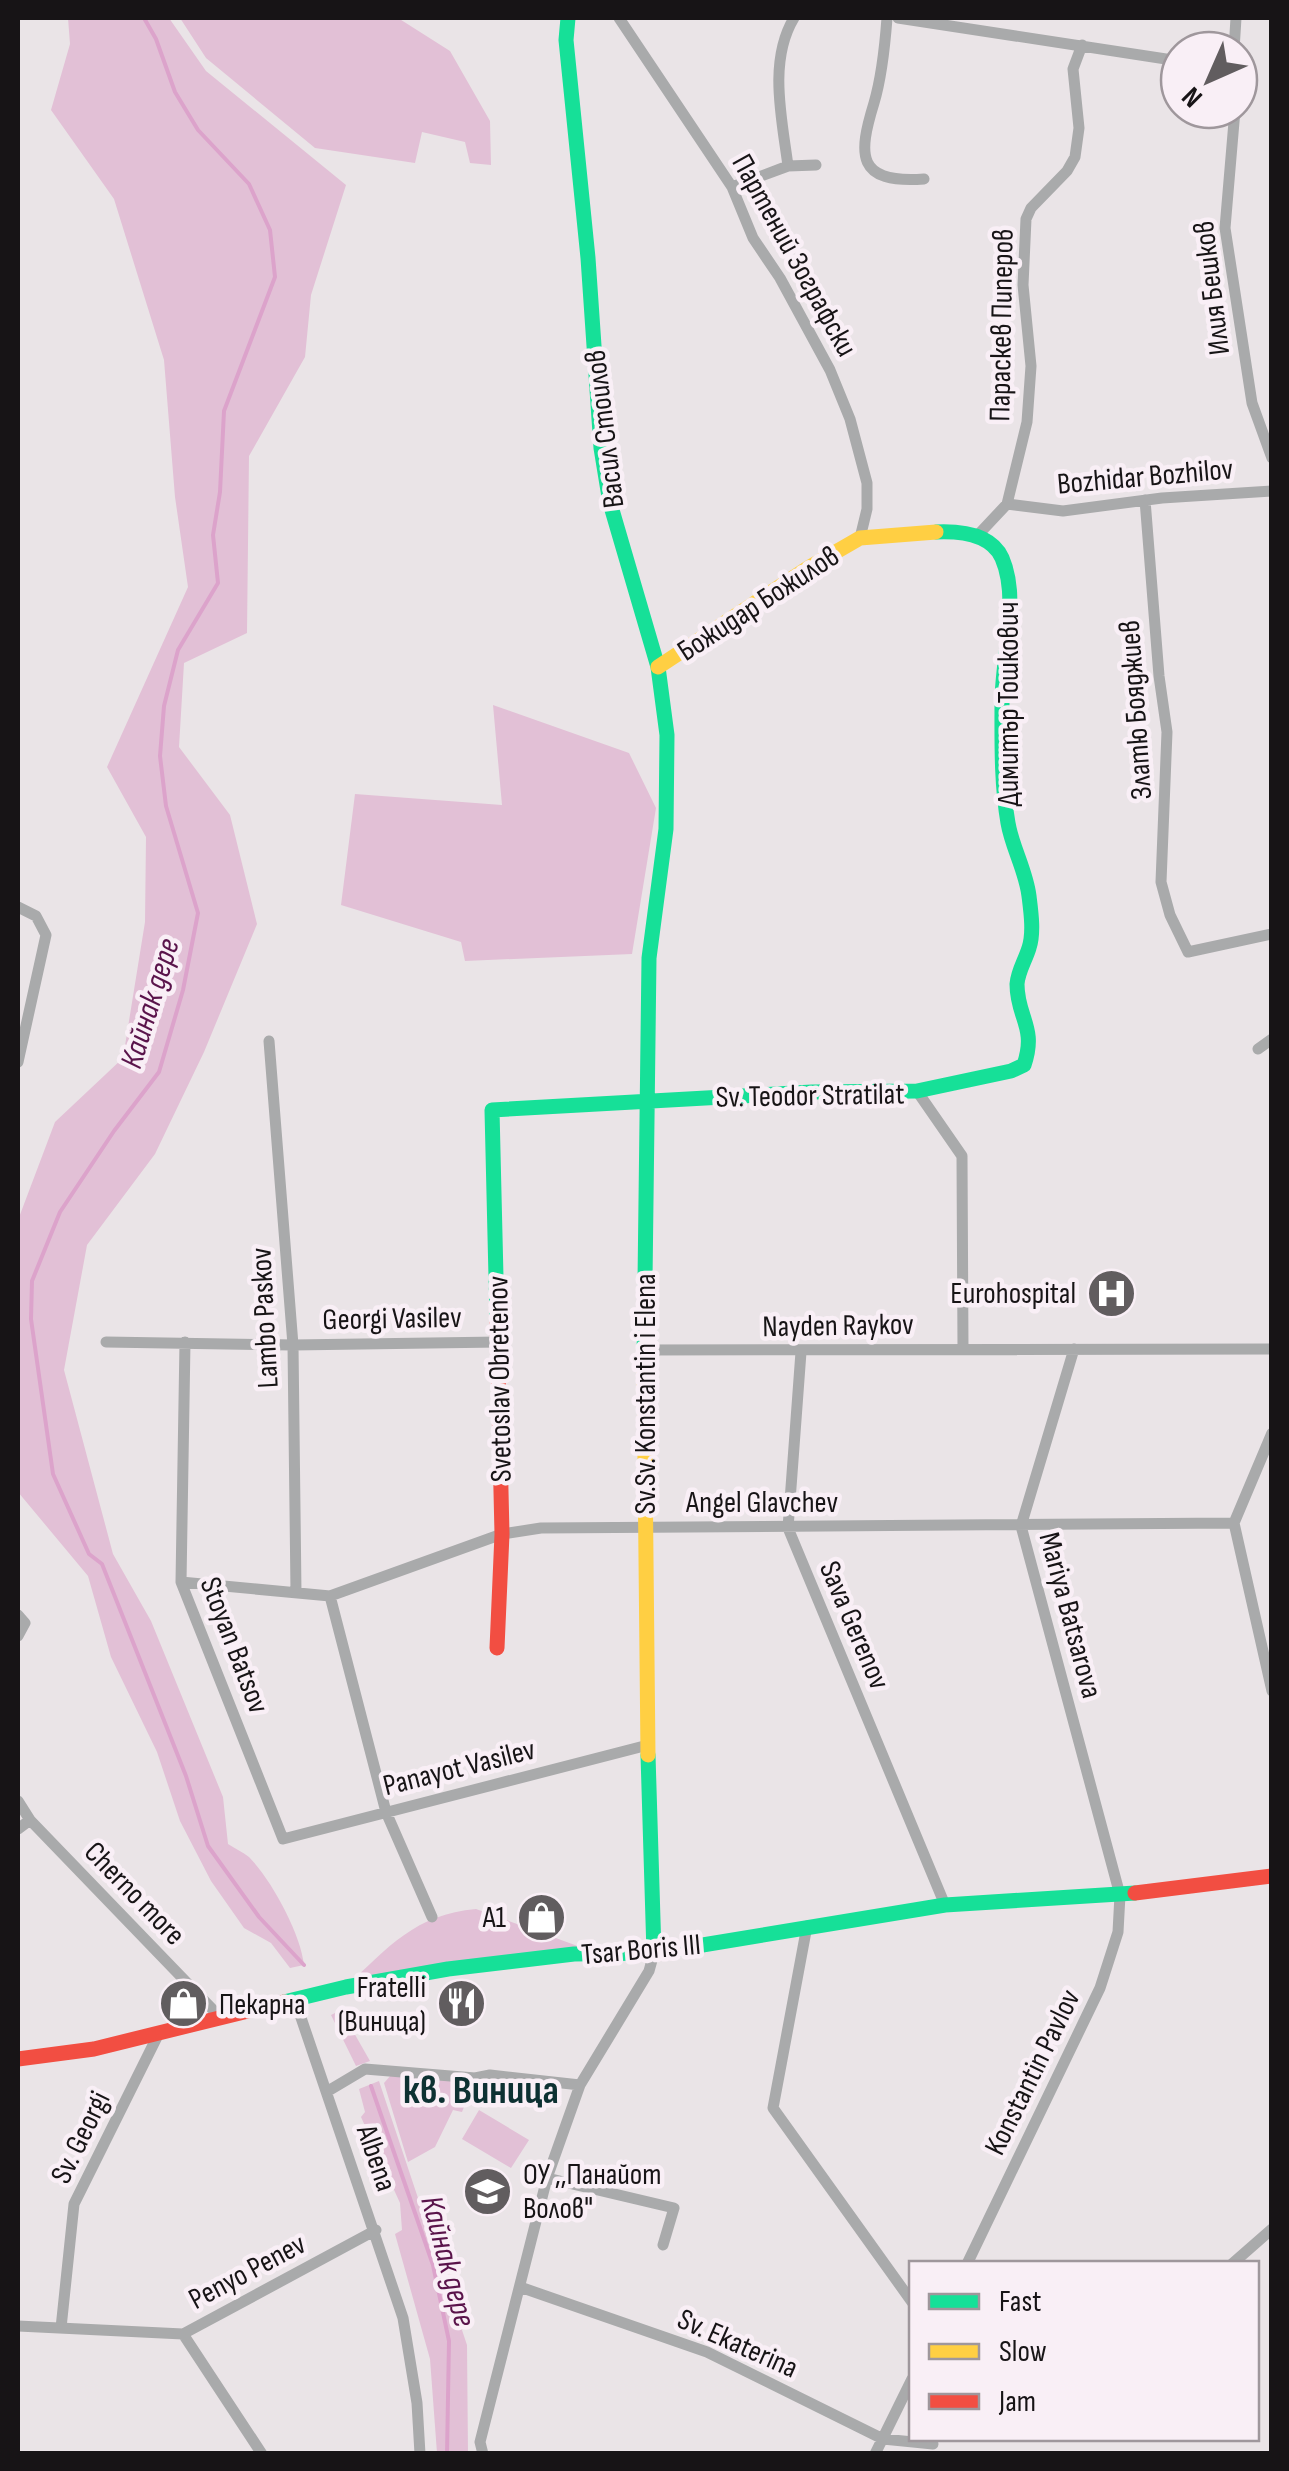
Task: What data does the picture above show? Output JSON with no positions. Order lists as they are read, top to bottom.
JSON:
{
  "streets": {
    "street": [
      "Партений Зографски",
      "Илия Бешков",
      "Параскев Пиперов",
      "Васил Стоилов",
      "Bozhidar Bozhilov",
      "Божидар Божилов",
      "Димитър Тошкович",
      "Златю Бояджиев",
      "Sv. Teodor Stratilat",
      "Lambo Paskov",
      "Georgi Vasilev",
      "Nayden Raykov",
      "Svetoslav Obretenov",
      "Sv.Sv. Konstantin i Elena",
      "Angel Glavchev",
      "Mariya Batsarova",
      "Sava Gerenov",
      "Stoyan Batsov",
      "Panayot Vasilev",
      "Cherno more",
      "Tsar Boris III",
      "Konstantin Pavlov",
      "Sv. Georgi",
      "Albena",
      "Penyo Penev",
      "Sv. Ekaterina"
    ]
  },
  "crossings": [
    ["Партений Зографски", "Божидар Божилов"],
    ["Параскев Пиперов", "Bozhidar Bozhilov"],
    ["Васил Стоилов", "Божидар Божилов"],
    ["Васил Стоилов", "Sv.Sv. Konstantin i Elena"],
    ["Bozhidar Bozhilov", "Златю Бояджиев"],
    ["Божидар Божилов", "Димитър Тошкович"],
    ["Димитър Тошкович", "Sv. Teodor Stratilat"],
    ["Sv. Teodor Stratilat", "Nayden Raykov"],
    ["Sv. Teodor Stratilat", "Svetoslav Obretenov"],
    ["Sv. Teodor Stratilat", "Sv.Sv. Konstantin i Elena"],
    ["Lambo Paskov", "Georgi Vasilev"],
    ["Lambo Paskov", "Angel Glavchev"],
    ["Georgi Vasilev", "Svetoslav Obretenov"],
    ["Georgi Vasilev", "Stoyan Batsov"],
    ["Nayden Raykov", "Sv.Sv. Konstantin i Elena"],
    ["Nayden Raykov", "Mariya Batsarova"],
    ["Nayden Raykov", "Sava Gerenov"],
    ["Svetoslav Obretenov", "Angel Glavchev"],
    ["Sv.Sv. Konstantin i Elena", "Angel Glavchev"],
    ["Sv.Sv. Konstantin i Elena", "Panayot Vasilev"],
    ["Sv.Sv. Konstantin i Elena", "Tsar Boris III"],
    ["Angel Glavchev", "Mariya Batsarova"],
    ["Angel Glavchev", "Sava Gerenov"],
    ["Angel Glavchev", "Stoyan Batsov"],
    ["Mariya Batsarova", "Tsar Boris III"],
    ["Mariya Batsarova", "Konstantin Pavlov"],
    ["Sava Gerenov", "Tsar Boris III"],
    ["Stoyan Batsov", "Panayot Vasilev"],
    ["Cherno more", "Tsar Boris III"],
    ["Tsar Boris III", "Konstantin Pavlov"],
    ["Tsar Boris III", "Sv. Georgi"],
    ["Tsar Boris III", "Albena"],
    ["Sv. Georgi", "Penyo Penev"],
    ["Albena", "Penyo Penev"]
  ],
  "districts": ["кв. Виница"],
  "water": ["Кайнак дере"],
  "places": {
    "hospital": ["Eurohospital"],
    "shop": ["A1", "Пекарна"],
    "restaurant": ["Fratelli (Виница)"],
    "school or university": ["ОУ ,,Панайот Волов\""]
  },
  "legend": ["Fast", "Slow", "Jam"],
  "north": "bottom left"
}
